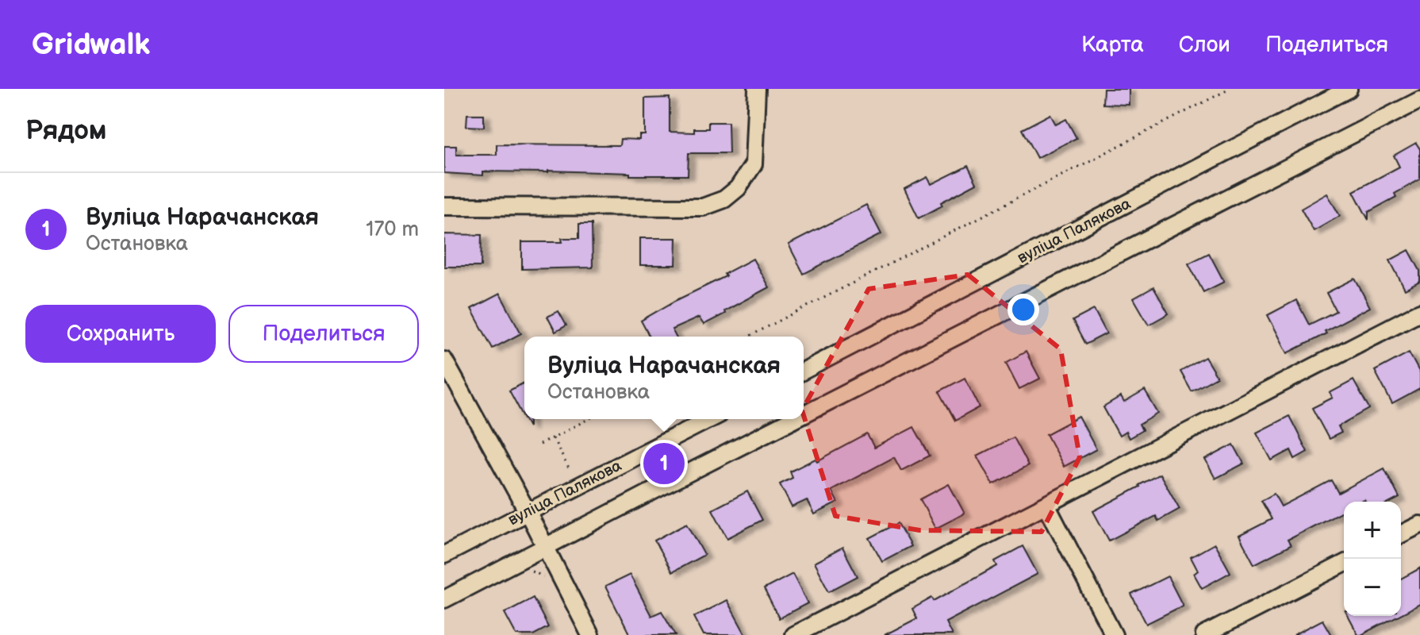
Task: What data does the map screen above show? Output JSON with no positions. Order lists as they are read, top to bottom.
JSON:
{
  "streets": {
    "street": ["вуліца Палякова"]
  },
  "page": {
    "header": "Gridwalk",
    "nav": ["Карта", "Слои", "Поделиться"],
    "heading": "Рядом",
    "list": [
      {
        "mark": "1",
        "name": "Вуліца Нарачанская",
        "note": "Остановка",
        "value": "170 m"
      }
    ],
    "buttons": ["Сохранить", "Поделиться"],
    "popup": ["Вуліца Нарачанская", "Остановка"],
    "pins": "1",
    "map_buttons": ["+", "−"]
  }
}
